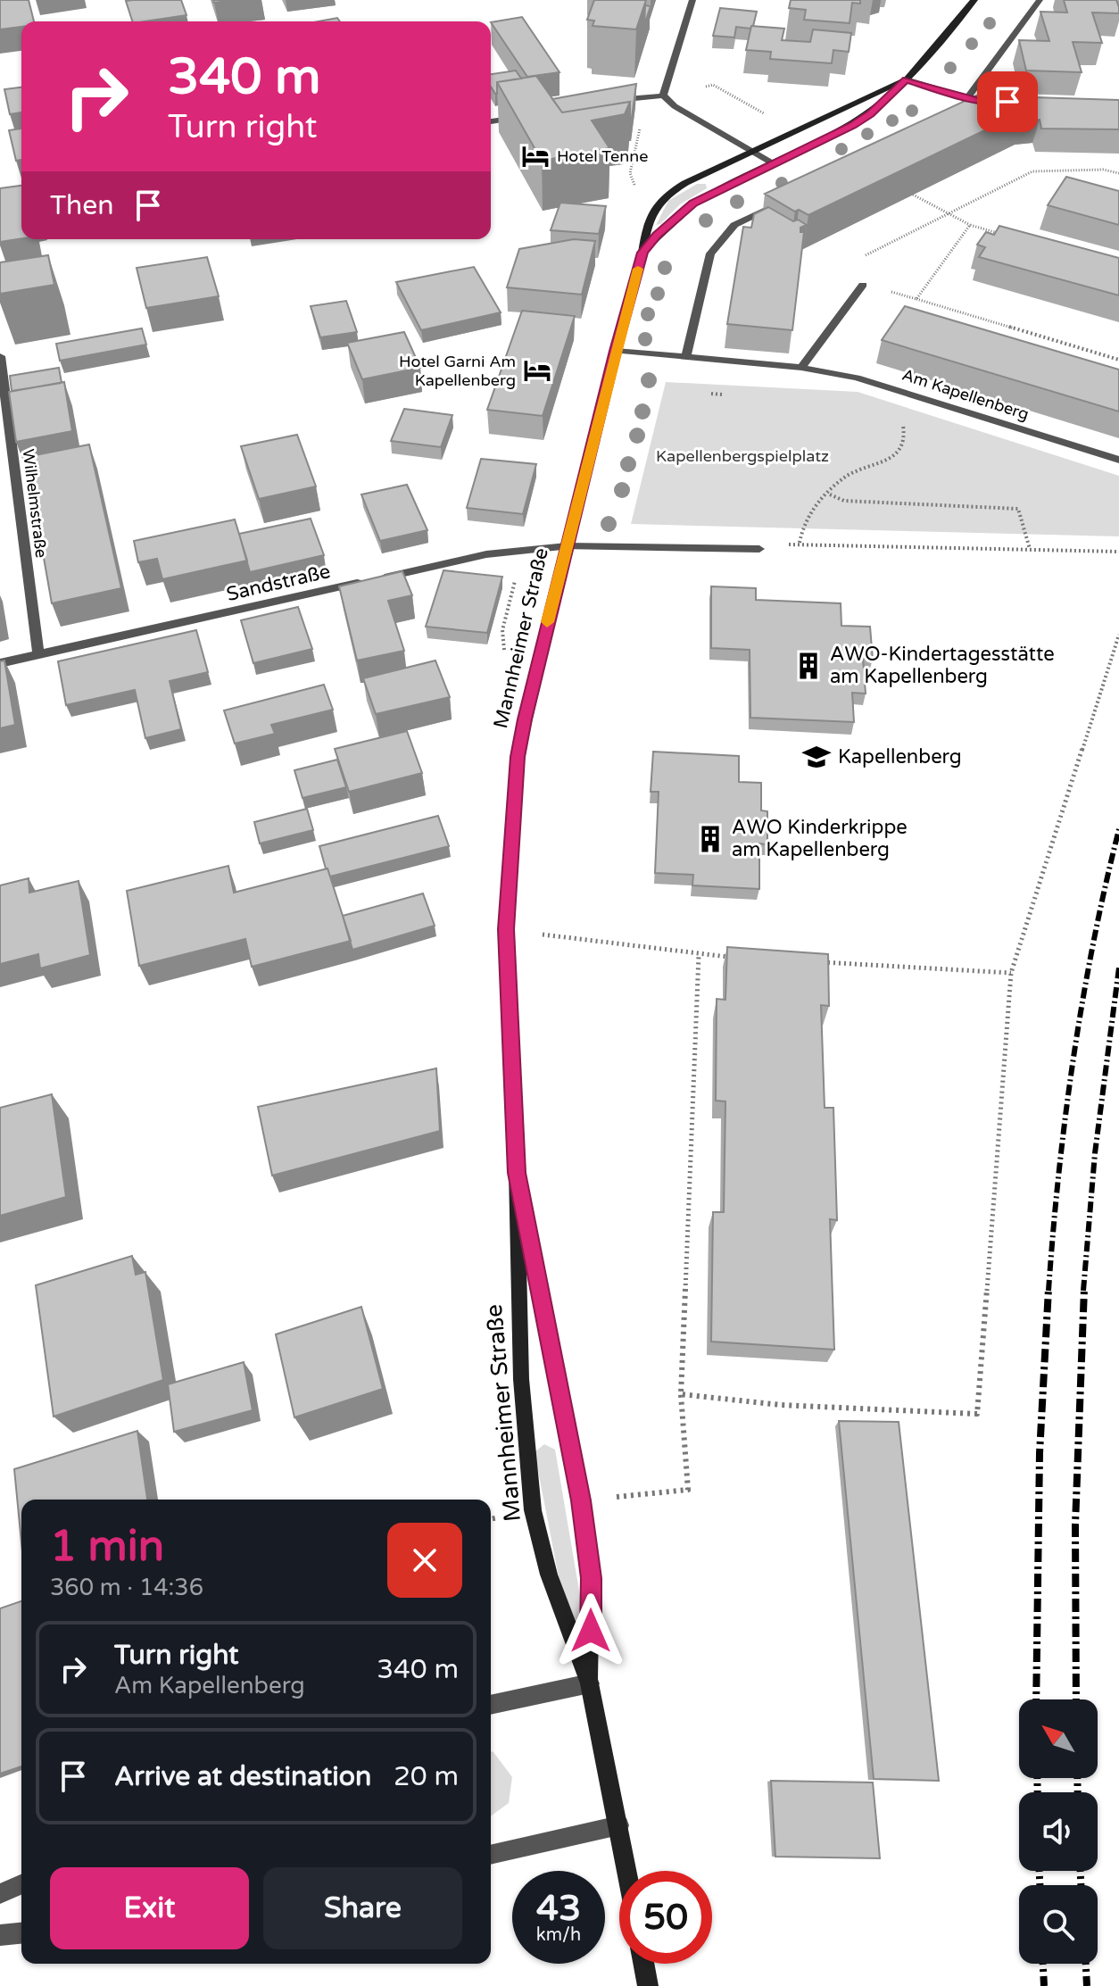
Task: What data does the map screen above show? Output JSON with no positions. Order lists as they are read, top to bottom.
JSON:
{
  "streets": {
    "main road": ["Mannheimer Straße"],
    "street": ["Am Kapellenberg", "Wilhelmstraße", "Sandstraße"]
  },
  "crossings": [
    ["Am Kapellenberg", "Mannheimer Straße"],
    ["Wilhelmstraße", "Sandstraße"]
  ],
  "parks": ["Kapellenbergspielplatz"],
  "places": {
    "hotel": ["Hotel Tenne", "Hotel Garni Am Kapellenberg"],
    "building": ["AWO-Kindertagesstätte am Kapellenberg", "AWO Kinderkrippe am Kapellenberg"],
    "school or university": ["Kapellenberg"]
  },
  "north": "top left",
  "page": {
    "turn": ["340 m", "Turn right"],
    "then": "Then",
    "heading": ["1 min", "360 m · 14:36"],
    "list": [
      {
        "name": "Turn right",
        "note": "Am Kapellenberg",
        "value": "340 m"
      },
      {
        "name": "Arrive at destination",
        "value": "20 m"
      }
    ],
    "buttons": ["Exit", "Share"],
    "speed": "43 km/h",
    "limit": "50"
  }
}
